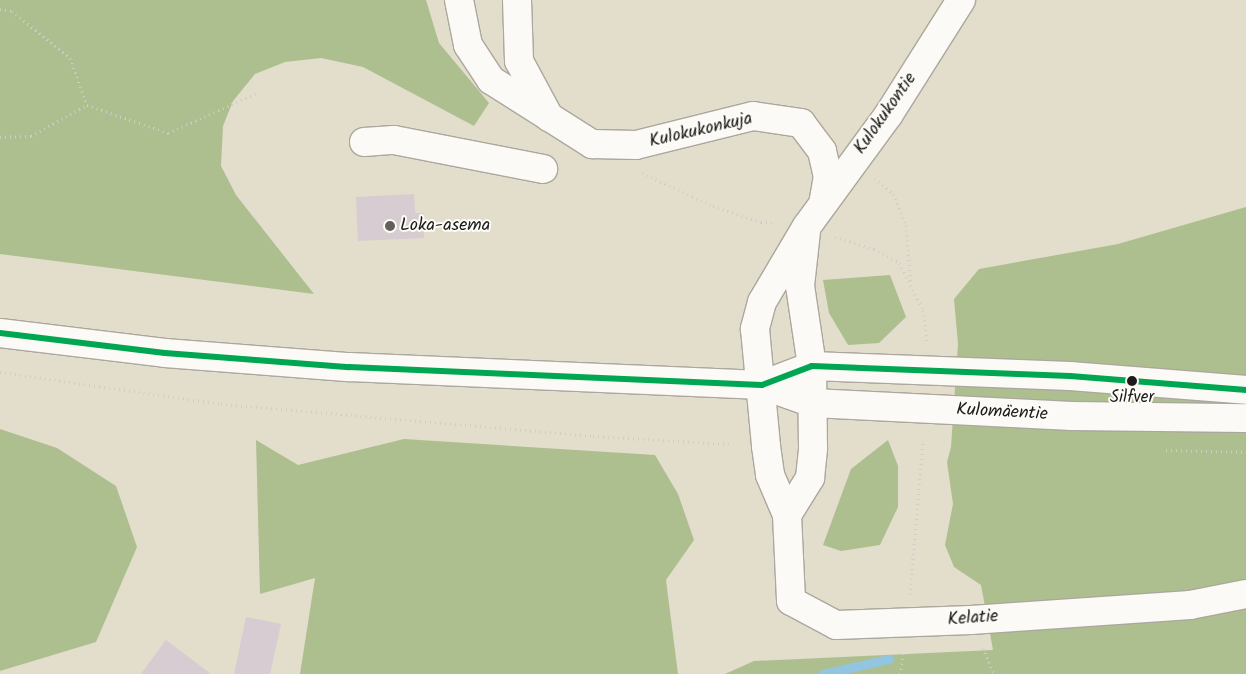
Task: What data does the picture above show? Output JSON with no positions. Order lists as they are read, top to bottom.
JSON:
{
  "streets": {
    "main road": [
      "Kulokukontie",
      "Kulokukonkuja",
      "Kulomäentie",
      "Kelatie"
    ]
  },
  "crossings": [
    ["Kulokukontie", "Kulokukonkuja"],
    ["Kulokukontie", "Kulomäentie"],
    ["Kulokukontie", "Kelatie"],
    ["Kulomäentie", "Kelatie"]
  ],
  "places": ["Loka-asema", "Silfver"]
}
